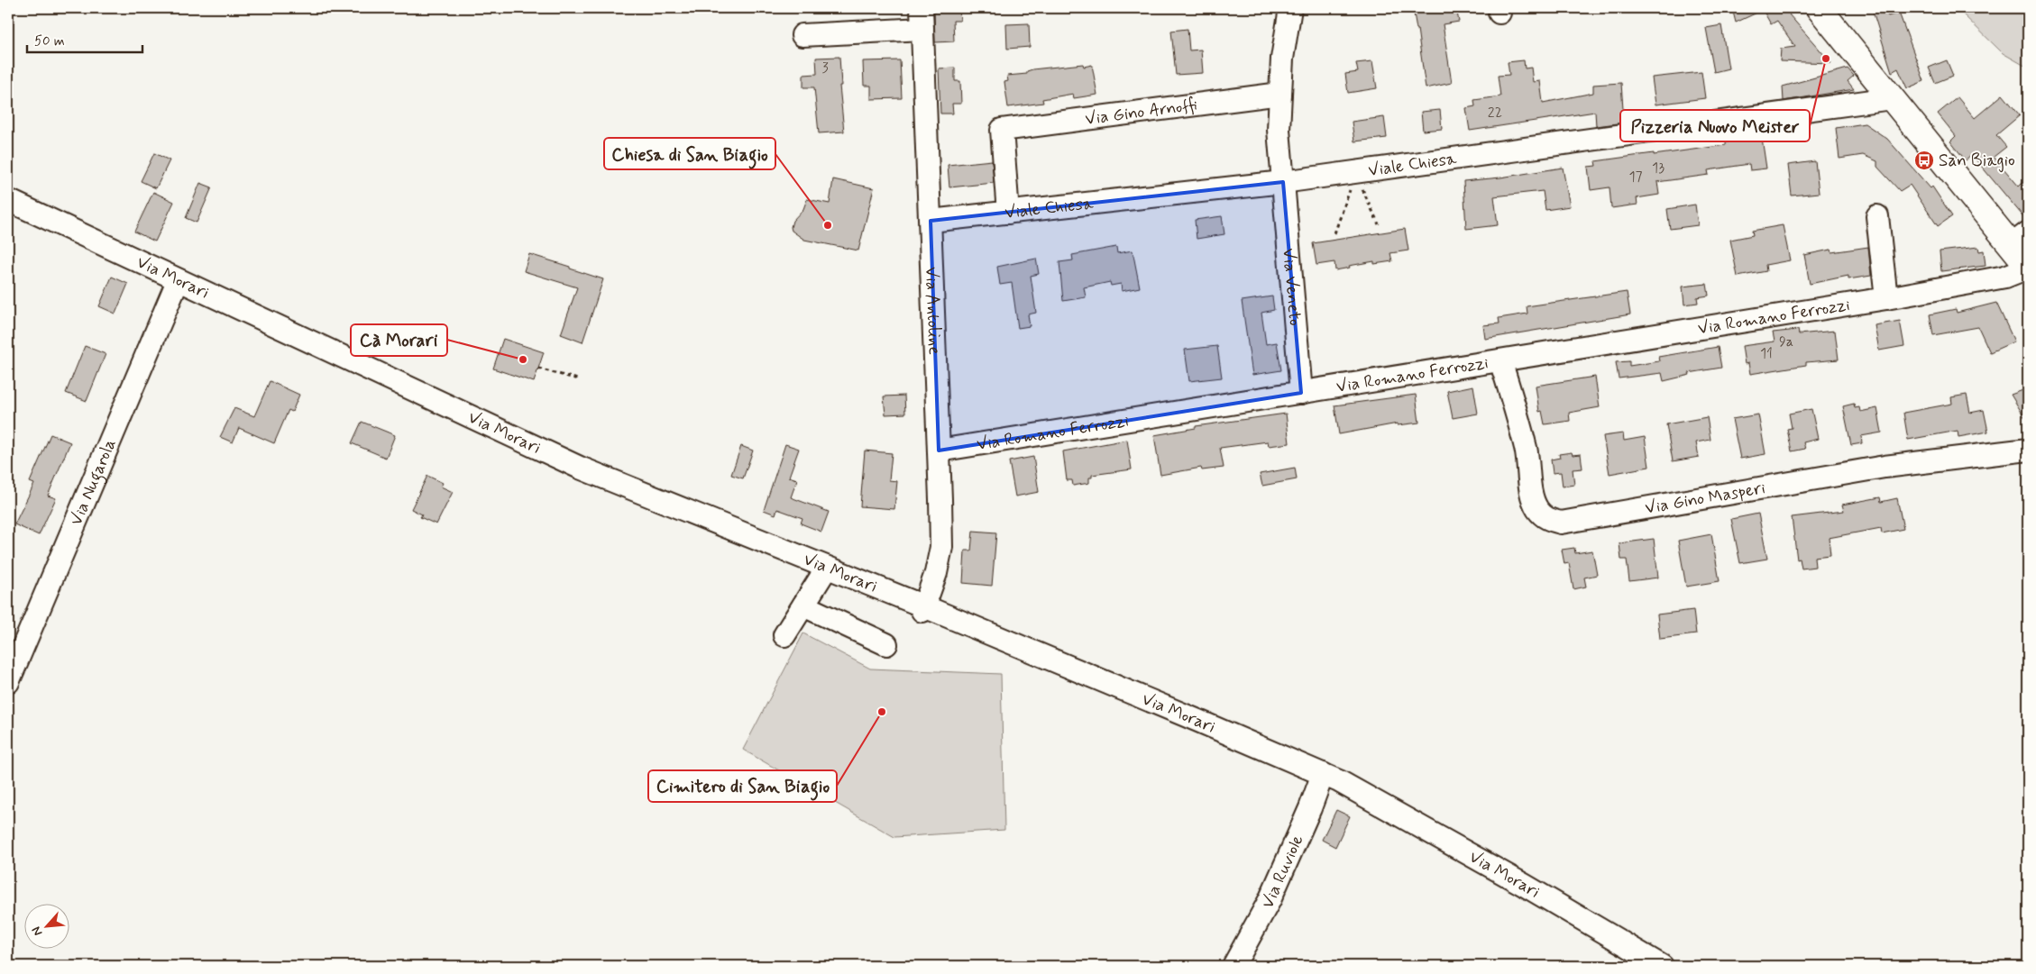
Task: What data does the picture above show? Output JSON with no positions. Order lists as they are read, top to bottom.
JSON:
{
  "streets": {
    "street": [
      "Via Gino Arnoffi",
      "Viale Chiesa",
      "Via Morari",
      "Via Veneto",
      "Via Antoline",
      "Via Romano Ferrozzi",
      "Via Nugarola",
      "Via Gino Masperi",
      "Via Ruviole"
    ]
  },
  "crossings": [
    ["Via Gino Arnoffi", "Viale Chiesa"],
    ["Via Gino Arnoffi", "Via Veneto"],
    ["Viale Chiesa", "Via Veneto"],
    ["Viale Chiesa", "Via Antoline"],
    ["Via Morari", "Via Antoline"],
    ["Via Morari", "Via Nugarola"],
    ["Via Morari", "Via Ruviole"],
    ["Via Veneto", "Via Romano Ferrozzi"],
    ["Via Antoline", "Via Romano Ferrozzi"],
    ["Via Romano Ferrozzi", "Via Gino Masperi"]
  ],
  "places": {
    "other": [
      "Pizzeria Nuovo Meister",
      "Chiesa di San Biagio",
      "Cà Morari",
      "Cimitero di San Biagio"
    ],
    "bus stop": ["San Biagio"]
  },
  "house_numbers": [
    "3",
    "22",
    "13",
    "17",
    "9a",
    "11"
  ],
  "scale_bar": "50 m",
  "north": "bottom left"
}
